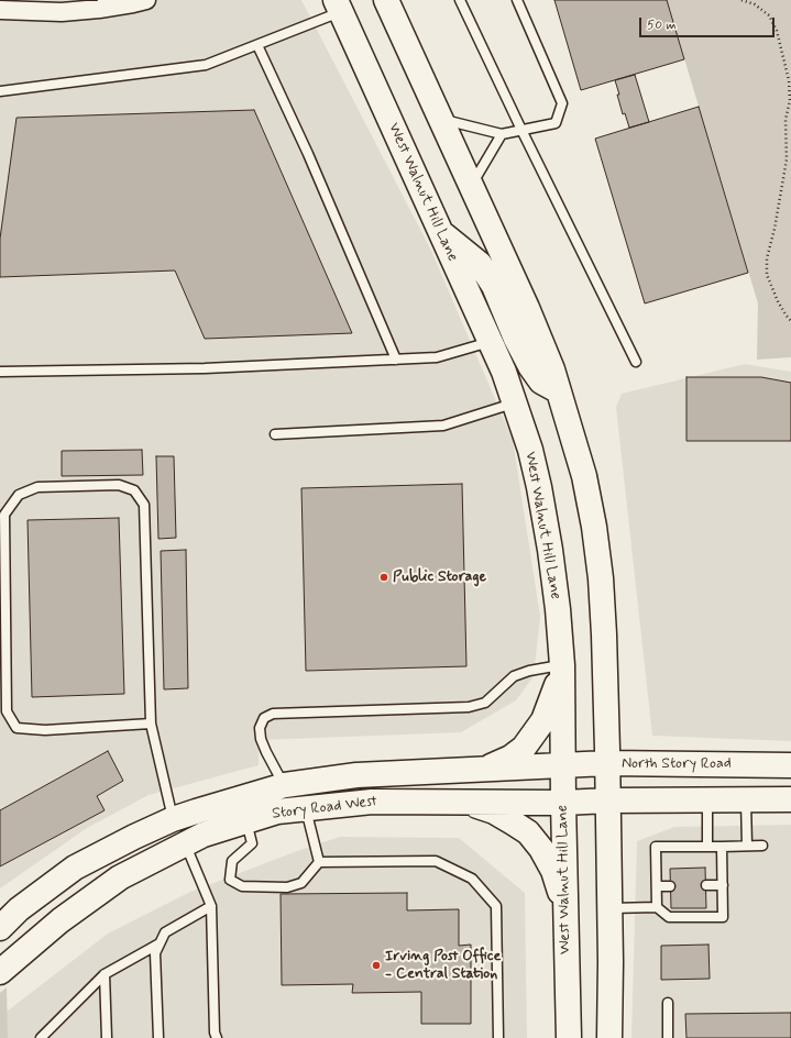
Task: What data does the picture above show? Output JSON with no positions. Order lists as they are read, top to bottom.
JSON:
{
  "streets": {
    "main road": ["West Walnut Hill Lane", "North Story Road", "Story Road West"]
  },
  "crossings": [
    ["West Walnut Hill Lane", "North Story Road"],
    ["West Walnut Hill Lane", "Story Road West"],
    ["North Story Road", "Story Road West"]
  ],
  "places": ["Public Storage", "Irving Post Office - Central Station"],
  "scale_bar": "50 m"
}
